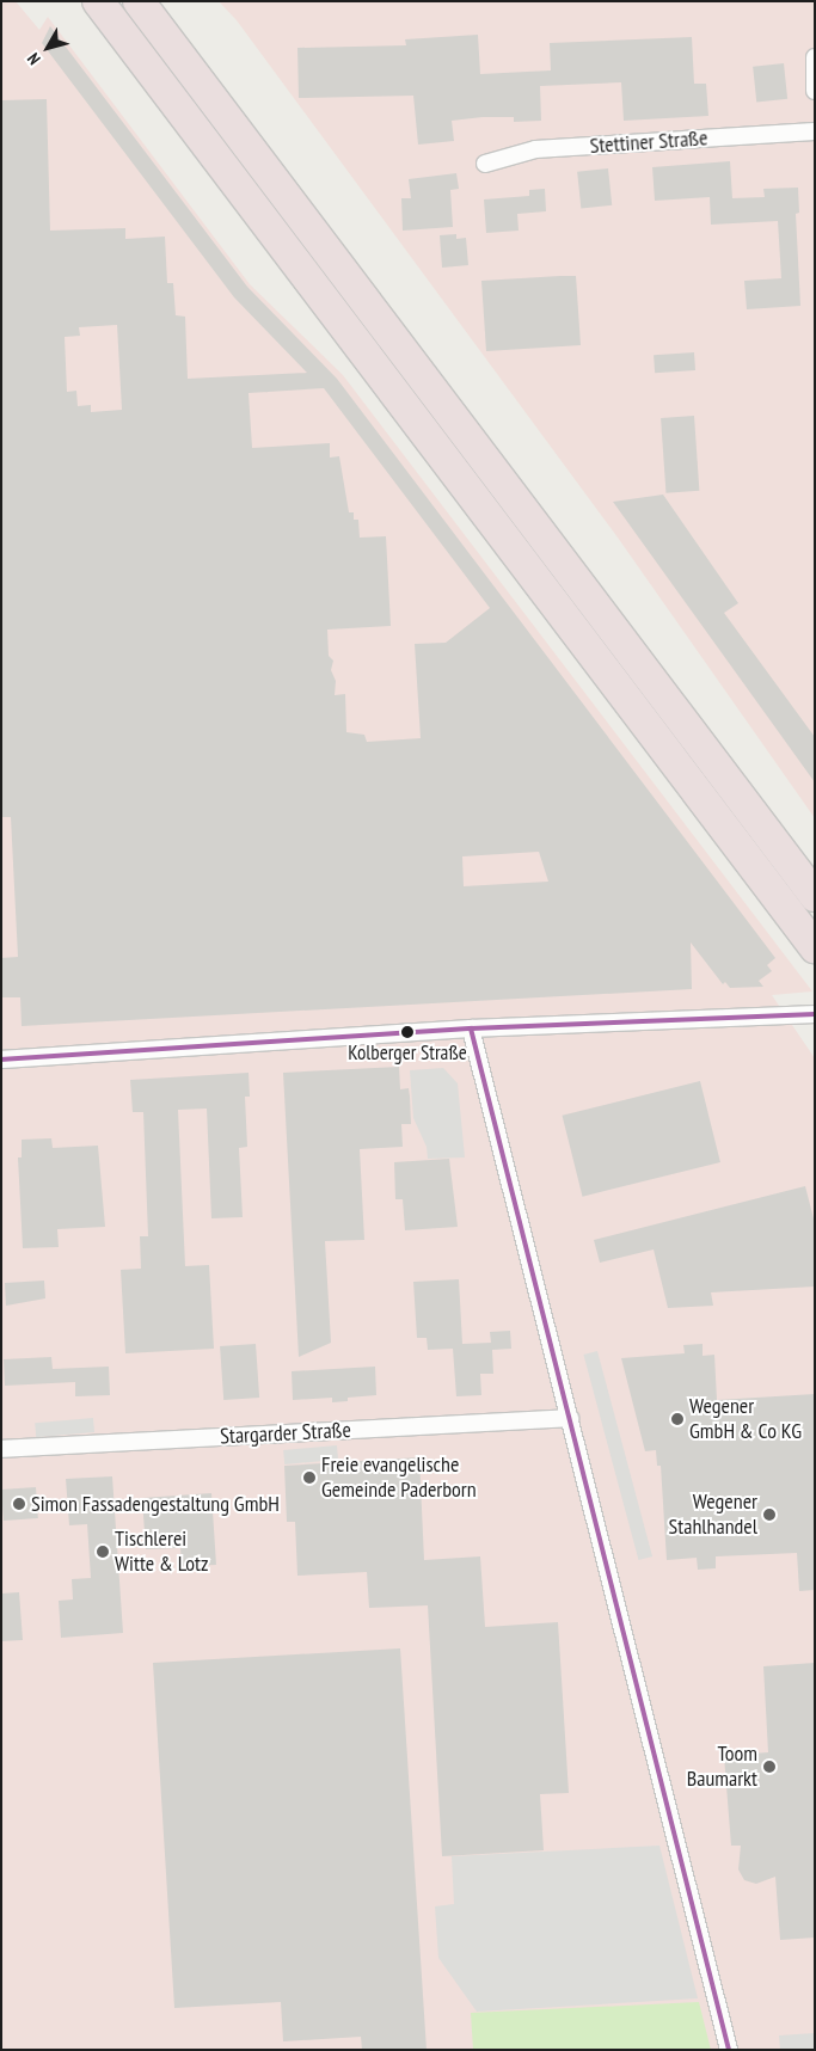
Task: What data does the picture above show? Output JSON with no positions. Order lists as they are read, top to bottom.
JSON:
{
  "streets": {
    "street": ["Stettiner Straße", "Stargarder Straße"]
  },
  "places": [
    "Kolberger Straße",
    "Wegener GmbH & Co KG",
    "Freie evangelische Gemeinde Paderborn",
    "Simon Fassadengestaltung GmbH",
    "Wegener Stahlhandel",
    "Tischlerei Witte & Lotz",
    "Toom Baumarkt"
  ],
  "north": "bottom left"
}
